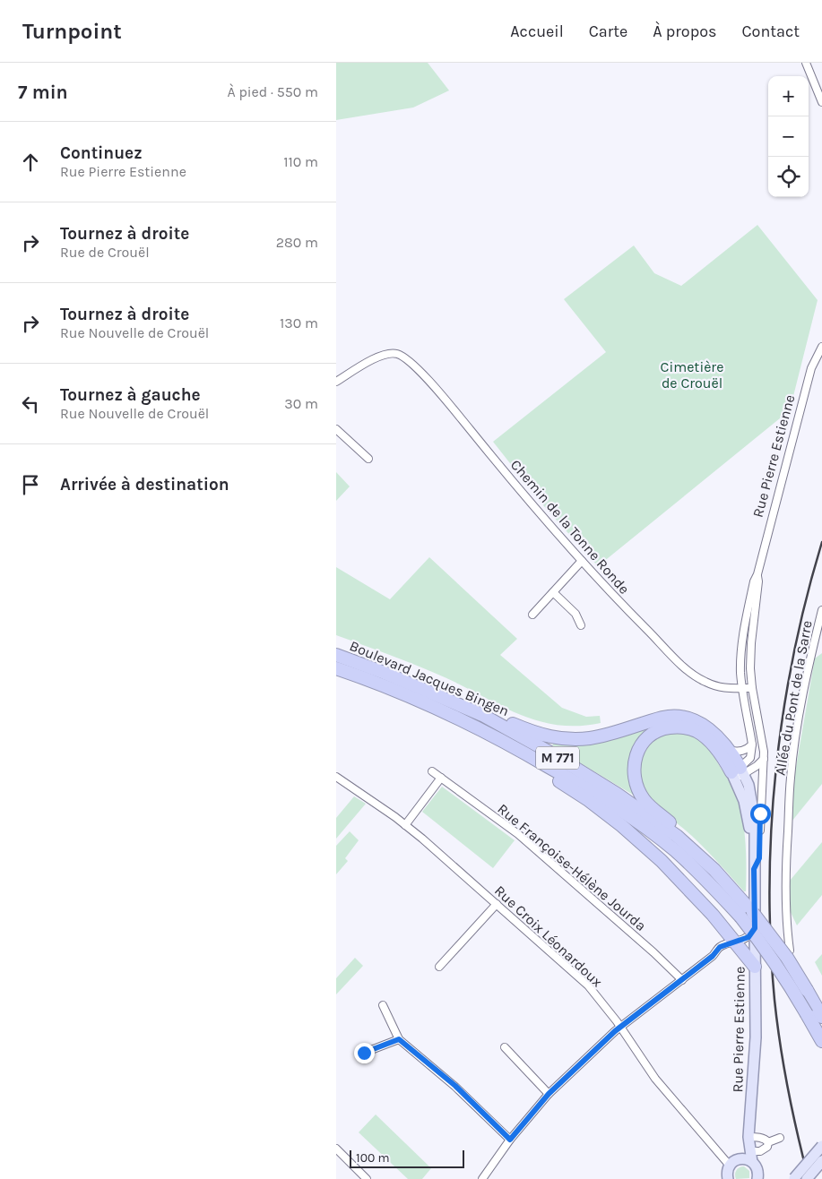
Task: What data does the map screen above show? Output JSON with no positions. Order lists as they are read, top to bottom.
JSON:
{
  "streets": {
    "highway": ["Boulevard Jacques Bingen", "M 771"],
    "main road": ["Rue Pierre Estienne"],
    "street": [
      "Chemin de la Tonne Ronde",
      "Allée du Pont de la Sarre",
      "Rue Françoise-Hélène Jourda",
      "Rue Croix Léonardoux"
    ]
  },
  "crossings": [
    ["Rue Pierre Estienne", "Chemin de la Tonne Ronde"]
  ],
  "parks": ["Cimetière de Crouël"],
  "scale_bar": "100 m",
  "page": {
    "header": "Turnpoint",
    "nav": [
      "Accueil",
      "Carte",
      "À propos",
      "Contact"
    ],
    "heading": ["7 min", "À pied · 550 m"],
    "map_buttons": ["+", "−"],
    "list": [
      ["Continuez", "Rue Pierre Estienne", "110 m"],
      ["Tournez à droite", "Rue de Crouël", "280 m"],
      ["Tournez à droite", "Rue Nouvelle de Crouël", "130 m"],
      ["Tournez à gauche", "Rue Nouvelle de Crouël", "30 m"],
      "Arrivée à destination"
    ],
    "scale": "100 m"
  }
}
